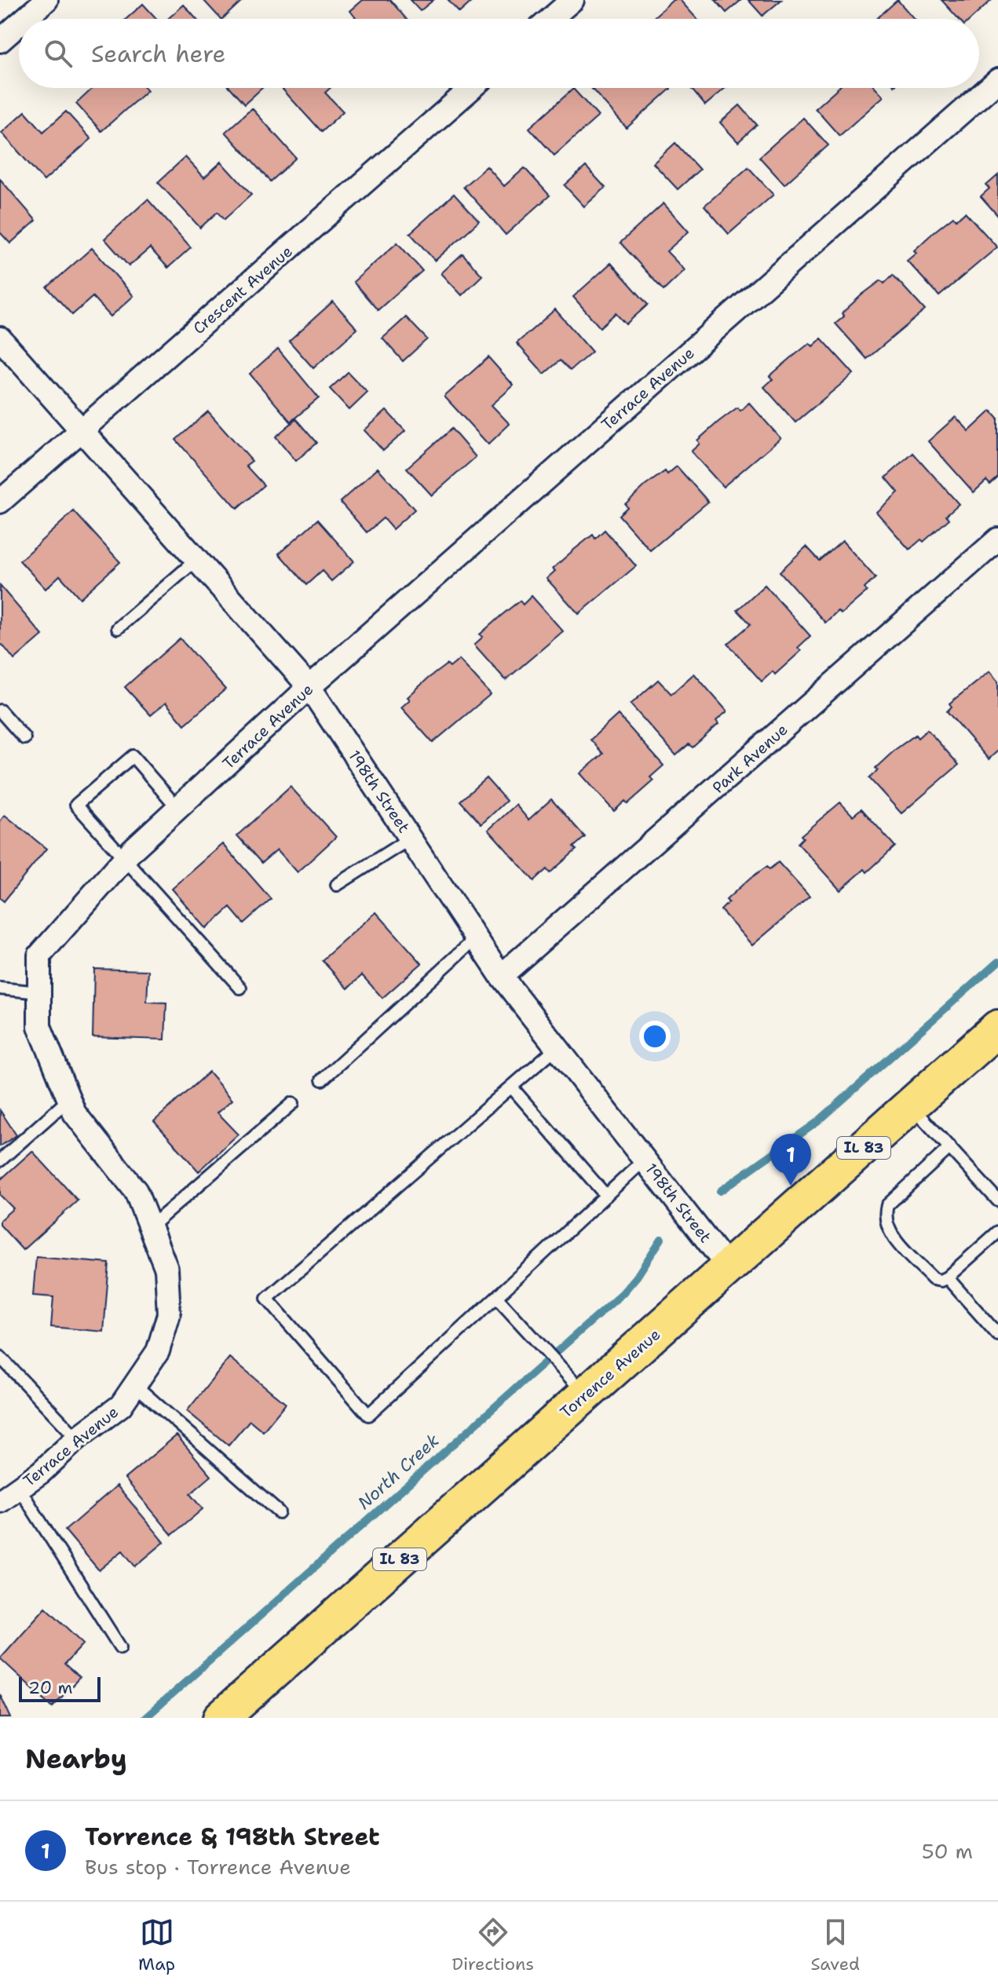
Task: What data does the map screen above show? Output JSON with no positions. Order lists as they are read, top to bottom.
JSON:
{
  "streets": {
    "main road": ["IL 83", "Torrence Avenue"],
    "street": [
      "Crescent Avenue",
      "Terrace Avenue",
      "Park Avenue",
      "198th Street"
    ]
  },
  "crossings": [
    ["Crescent Avenue", "198th Street"],
    ["Terrace Avenue", "198th Street"],
    ["Park Avenue", "198th Street"],
    ["198th Street", "Torrence Avenue"]
  ],
  "water": ["North Creek"],
  "scale_bar": "20 m",
  "page": {
    "search": "Search here",
    "pins": "1",
    "scale": "20 m",
    "heading": "Nearby",
    "list": [
      {
        "mark": "1",
        "name": "Torrence & 198th Street",
        "note": "Bus stop · Torrence Avenue",
        "value": "50 m"
      }
    ],
    "nav": ["Map", "Directions", "Saved"]
  }
}
